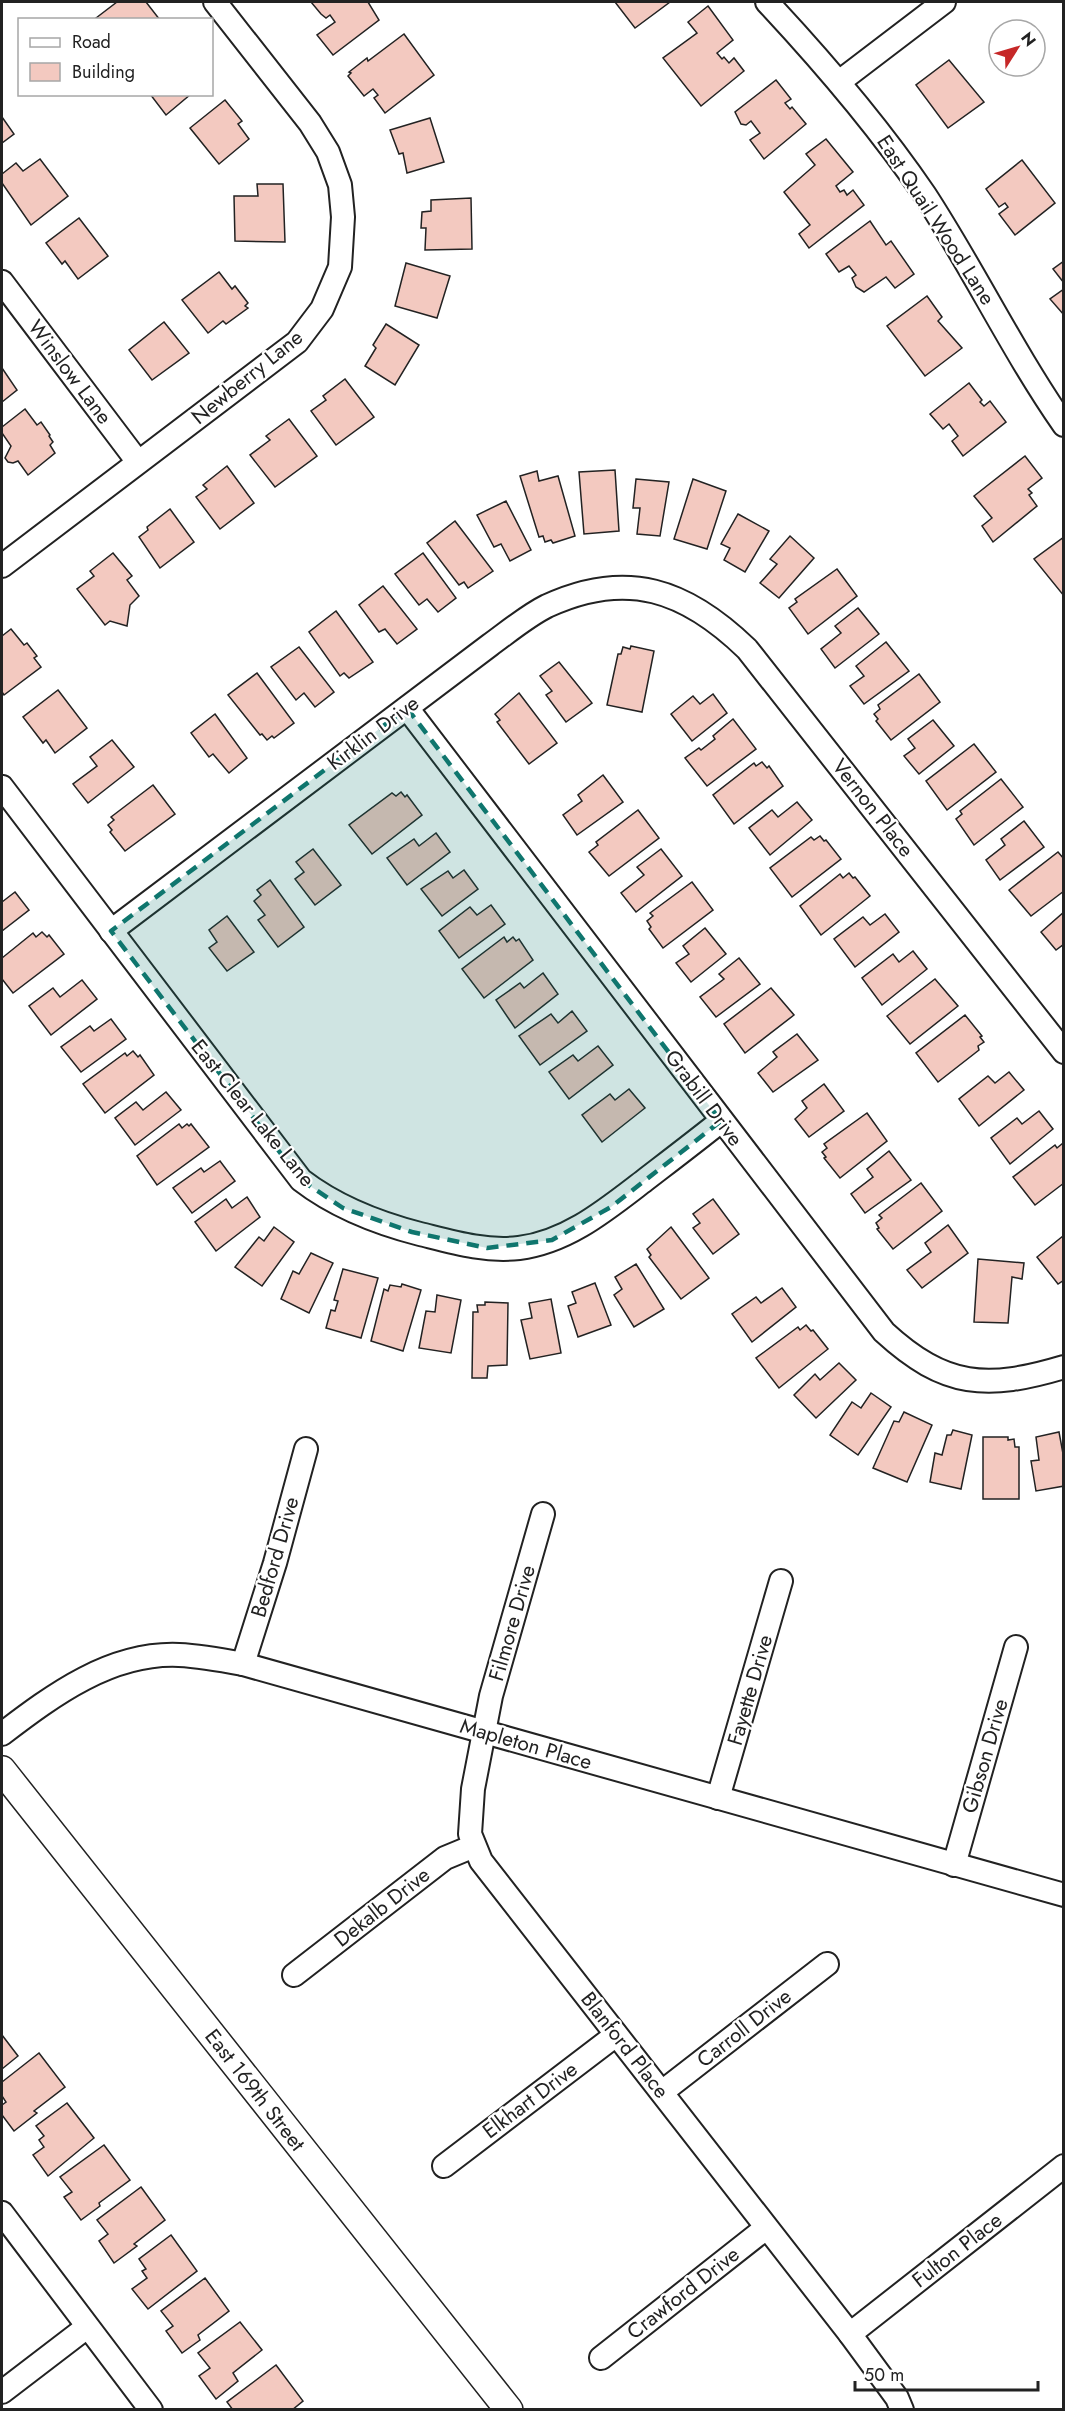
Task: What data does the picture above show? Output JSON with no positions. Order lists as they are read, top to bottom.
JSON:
{
  "streets": {
    "street": [
      "East Quail Wood Lane",
      "Winslow Lane",
      "Newberry Lane",
      "Kirklin Drive",
      "Vernon Place",
      "Grabill Drive",
      "East Clear Lake Lane",
      "Bedford Drive",
      "Filmore Drive",
      "Fayette Drive",
      "Mapleton Place",
      "Gibson Drive",
      "Dekalb Drive",
      "Carroll Drive",
      "Blanford Place",
      "East 169th Street",
      "Elkhart Drive",
      "Fulton Place",
      "Crawford Drive"
    ]
  },
  "crossings": [
    ["Winslow Lane", "Newberry Lane"],
    ["Kirklin Drive", "Vernon Place"],
    ["Kirklin Drive", "Grabill Drive"],
    ["Kirklin Drive", "East Clear Lake Lane"],
    ["Grabill Drive", "East Clear Lake Lane"],
    ["Bedford Drive", "Mapleton Place"],
    ["Filmore Drive", "Mapleton Place"],
    ["Filmore Drive", "Blanford Place"],
    ["Fayette Drive", "Mapleton Place"],
    ["Mapleton Place", "Gibson Drive"],
    ["Mapleton Place", "Blanford Place"],
    ["Dekalb Drive", "Blanford Place"],
    ["Carroll Drive", "Blanford Place"],
    ["Blanford Place", "Elkhart Drive"],
    ["Blanford Place", "Fulton Place"],
    ["Blanford Place", "Crawford Drive"]
  ],
  "legend": ["Road", "Building"],
  "scale_bar": "50 m",
  "north": "top right"
}
